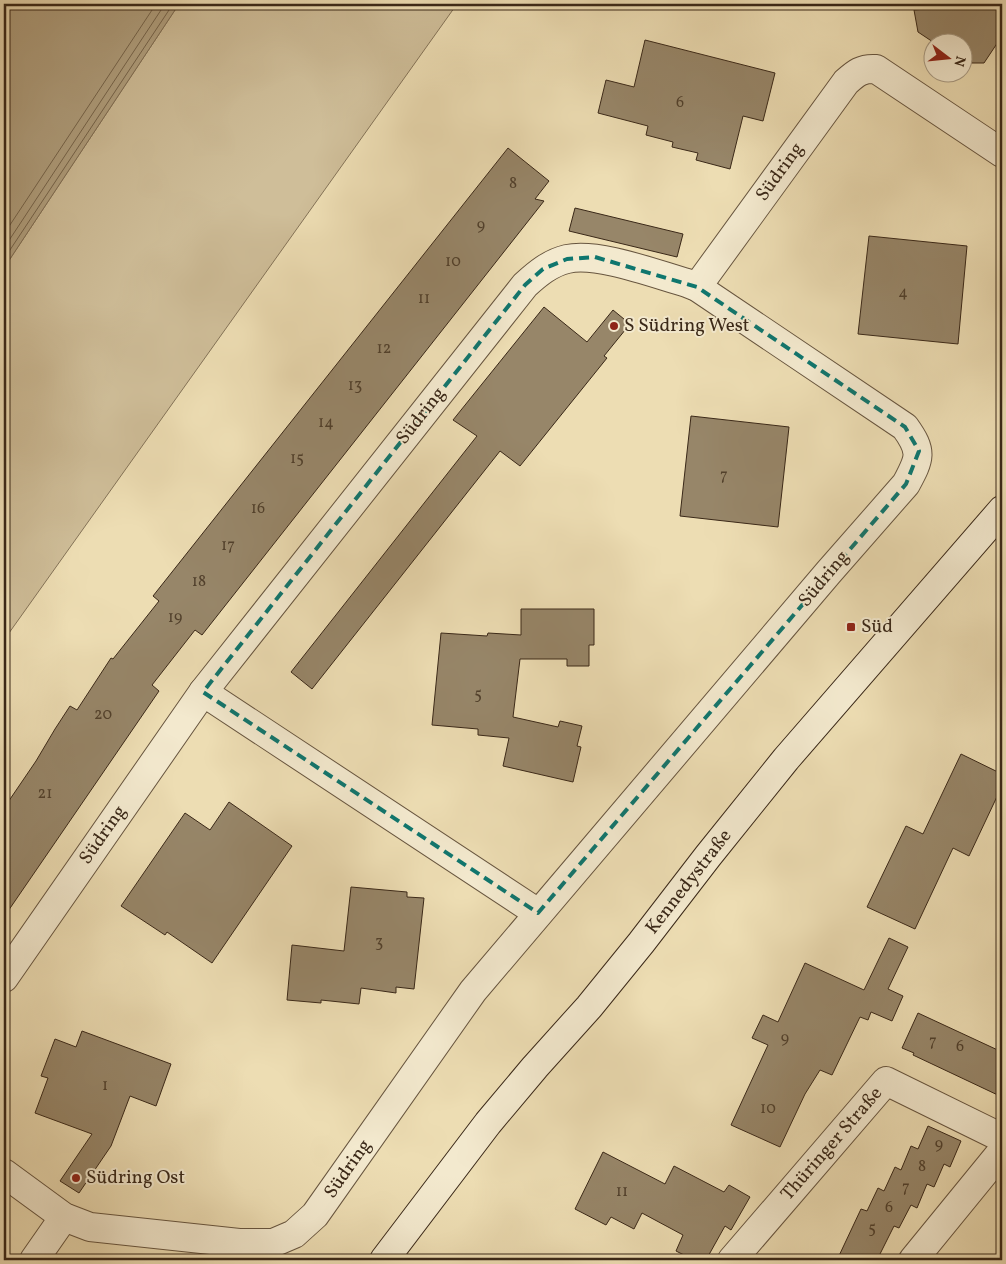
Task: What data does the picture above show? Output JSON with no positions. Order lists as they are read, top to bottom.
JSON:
{
  "streets": {
    "street": ["Südring", "Kennedystraße", "Thüringer Straße"]
  },
  "places": {
    "other": ["S Südring West", "Südring Ost"],
    "transit": ["Süd"]
  },
  "house_numbers": [
    "6",
    "8",
    "9",
    "10",
    "4",
    "11",
    "12",
    "13",
    "14",
    "15",
    "7",
    "16",
    "17",
    "18",
    "19",
    "5",
    "20",
    "21",
    "3",
    "9",
    "7",
    "6",
    "1",
    "10",
    "9",
    "8",
    "7",
    "11",
    "6",
    "5"
  ],
  "north": "right"
}
